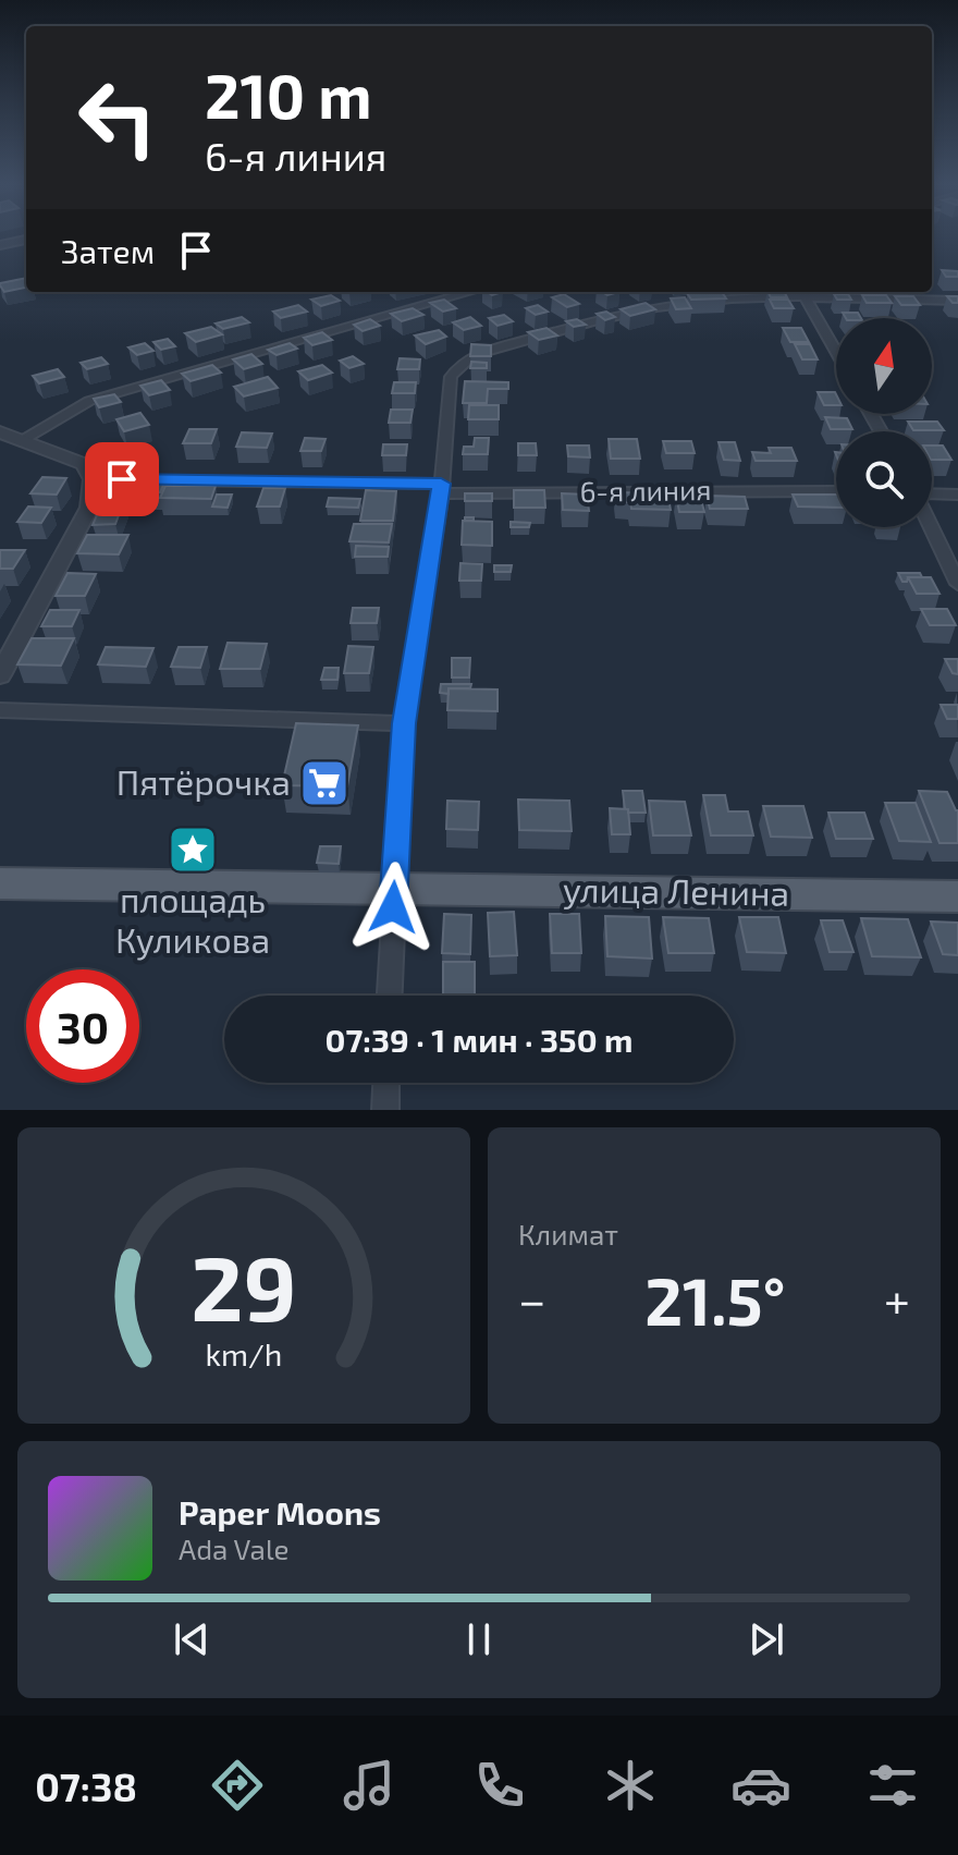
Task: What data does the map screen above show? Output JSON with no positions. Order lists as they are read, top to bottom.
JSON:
{
  "streets": {
    "main road": ["улица Ленина"],
    "street": ["6-я линия"]
  },
  "places": {
    "supermarket": ["Пятёрочка"],
    "place": ["площадь Куликова"]
  },
  "north": "top",
  "page": {
    "turn": ["210 m", "6-я линия"],
    "then": "Затем",
    "limit": "30",
    "trip": "07:39 · 1 мин · 350 m",
    "tile": "Климат",
    "heat": ["−", "21.5°", "+"],
    "song": ["Paper Moons", "Ada Vale"],
    "tabs": "07:38",
    "gauge": ["29", "km/h"]
  }
}
